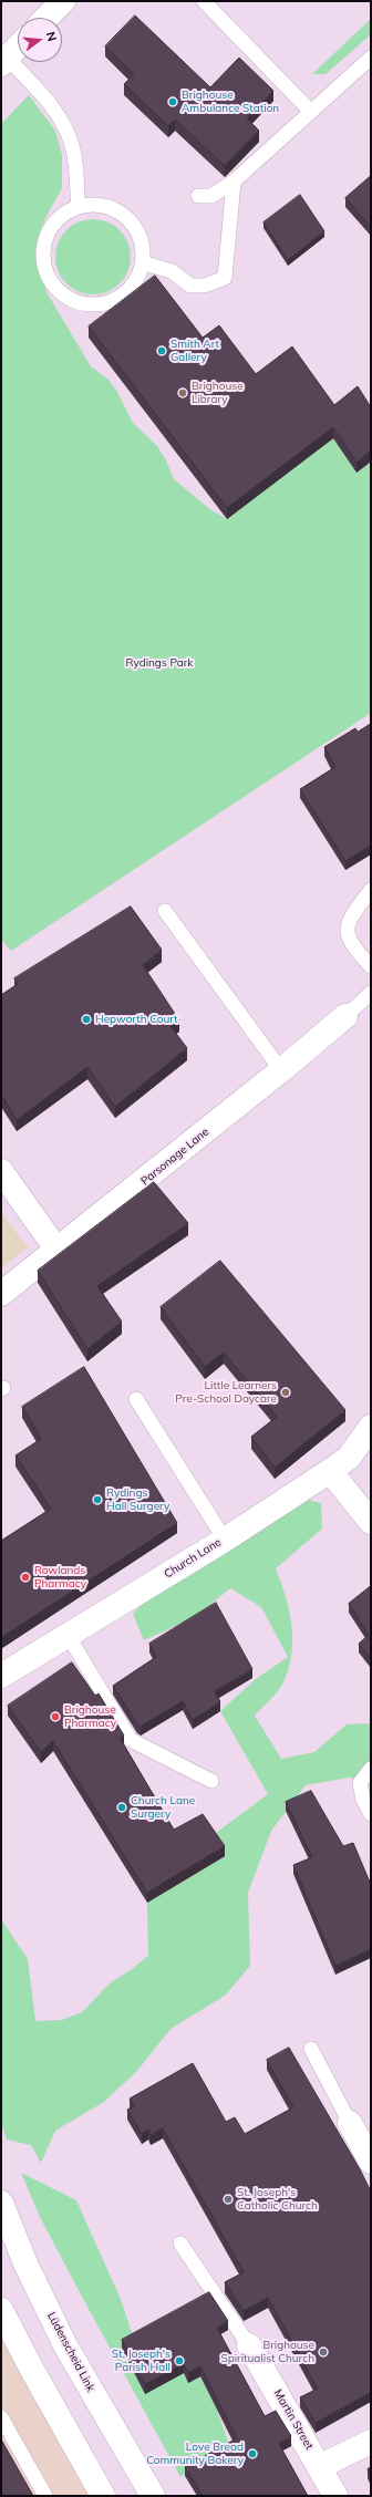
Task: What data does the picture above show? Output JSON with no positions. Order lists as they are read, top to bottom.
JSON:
{
  "streets": {
    "street": [
      "Parsonage Lane",
      "Church Lane",
      "Lüdenscheid Link",
      "Martin Street"
    ]
  },
  "parks": ["Rydings Park"],
  "places": [
    "Brighouse Ambulance Station",
    "Smith Art Gallery",
    "Brighouse Library",
    "Hepworth Court",
    "Little Learners Pre-School Daycare",
    "Rydings Hall Surgery",
    "Rowlands Pharmacy",
    "Brighouse Pharmacy",
    "Church Lane Surgery",
    "St. Joseph's Catholic Church",
    "Brighouse Spiritualist Church",
    "St, Joseph's Parish Hall",
    "Love Bread Community Bakery"
  ],
  "north": "right"
}
